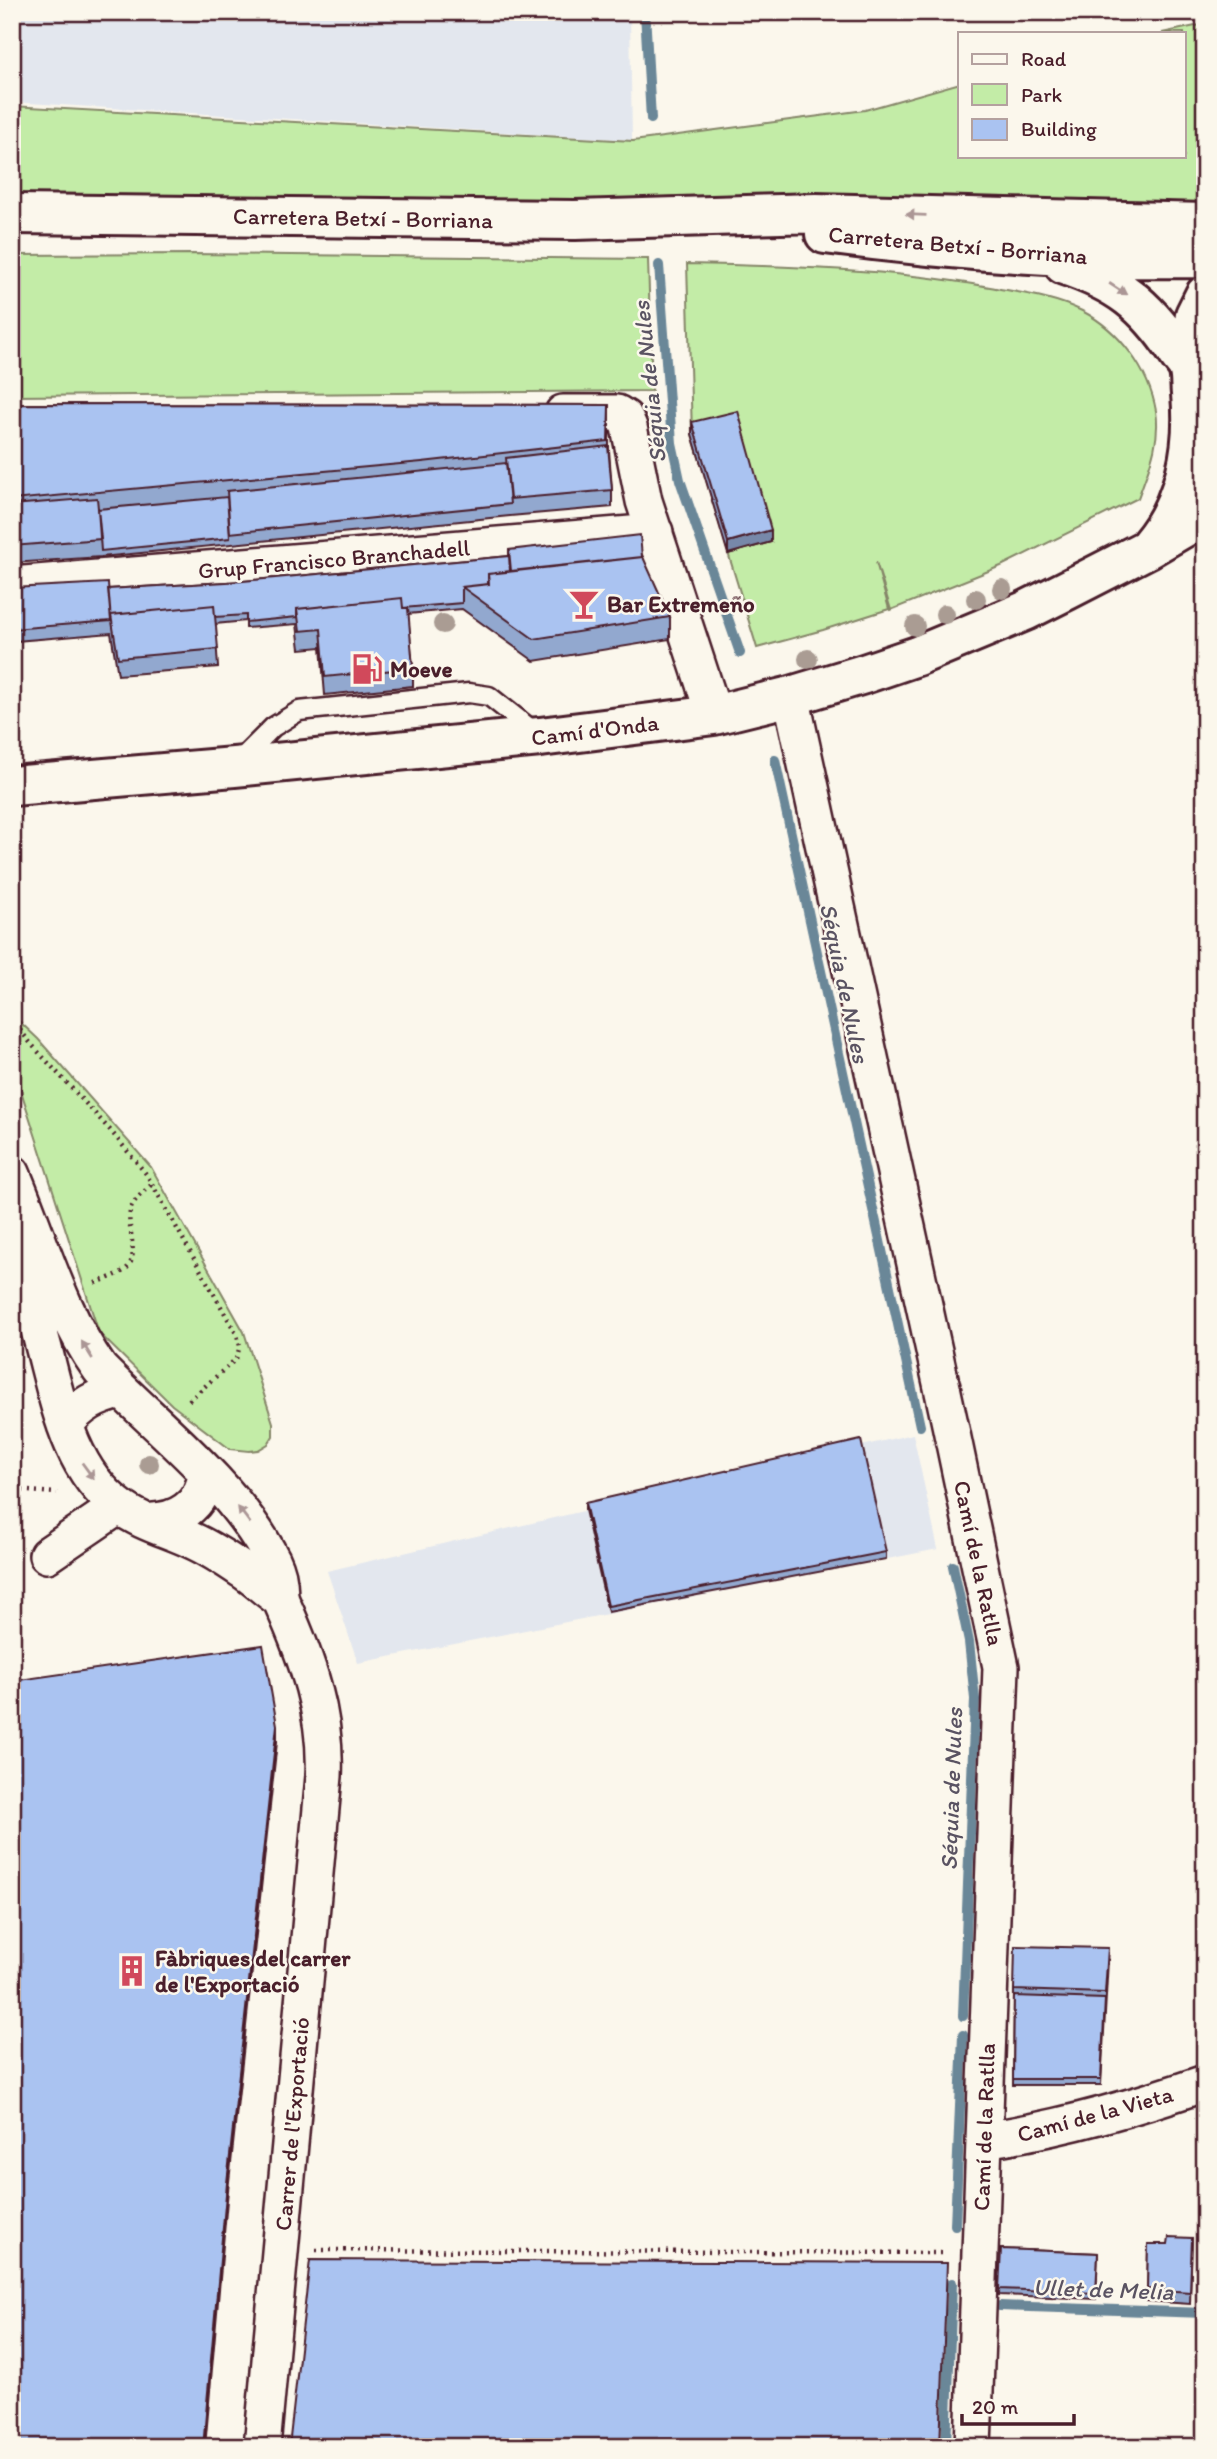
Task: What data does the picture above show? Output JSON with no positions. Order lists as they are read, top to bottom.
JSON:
{
  "streets": {
    "street": [
      "Carretera Betxí - Borriana",
      "Grup Francisco Branchadell",
      "Camí d'Onda",
      "Camí de la Ratlla",
      "Camí de la Vieta",
      "Carrer de l'Exportació"
    ]
  },
  "crossings": [
    ["Camí d'Onda", "Camí de la Ratlla"],
    ["Camí de la Ratlla", "Camí de la Vieta"]
  ],
  "water": ["Séquia de Nules", "Ullet de Melia"],
  "places": {
    "bar": ["Bar Extremeño"],
    "fuel station": ["Moeve"],
    "building": ["Fàbriques del carrer de l'Exportació"]
  },
  "legend": ["Road", "Park", "Building"],
  "scale_bar": "20 m"
}
